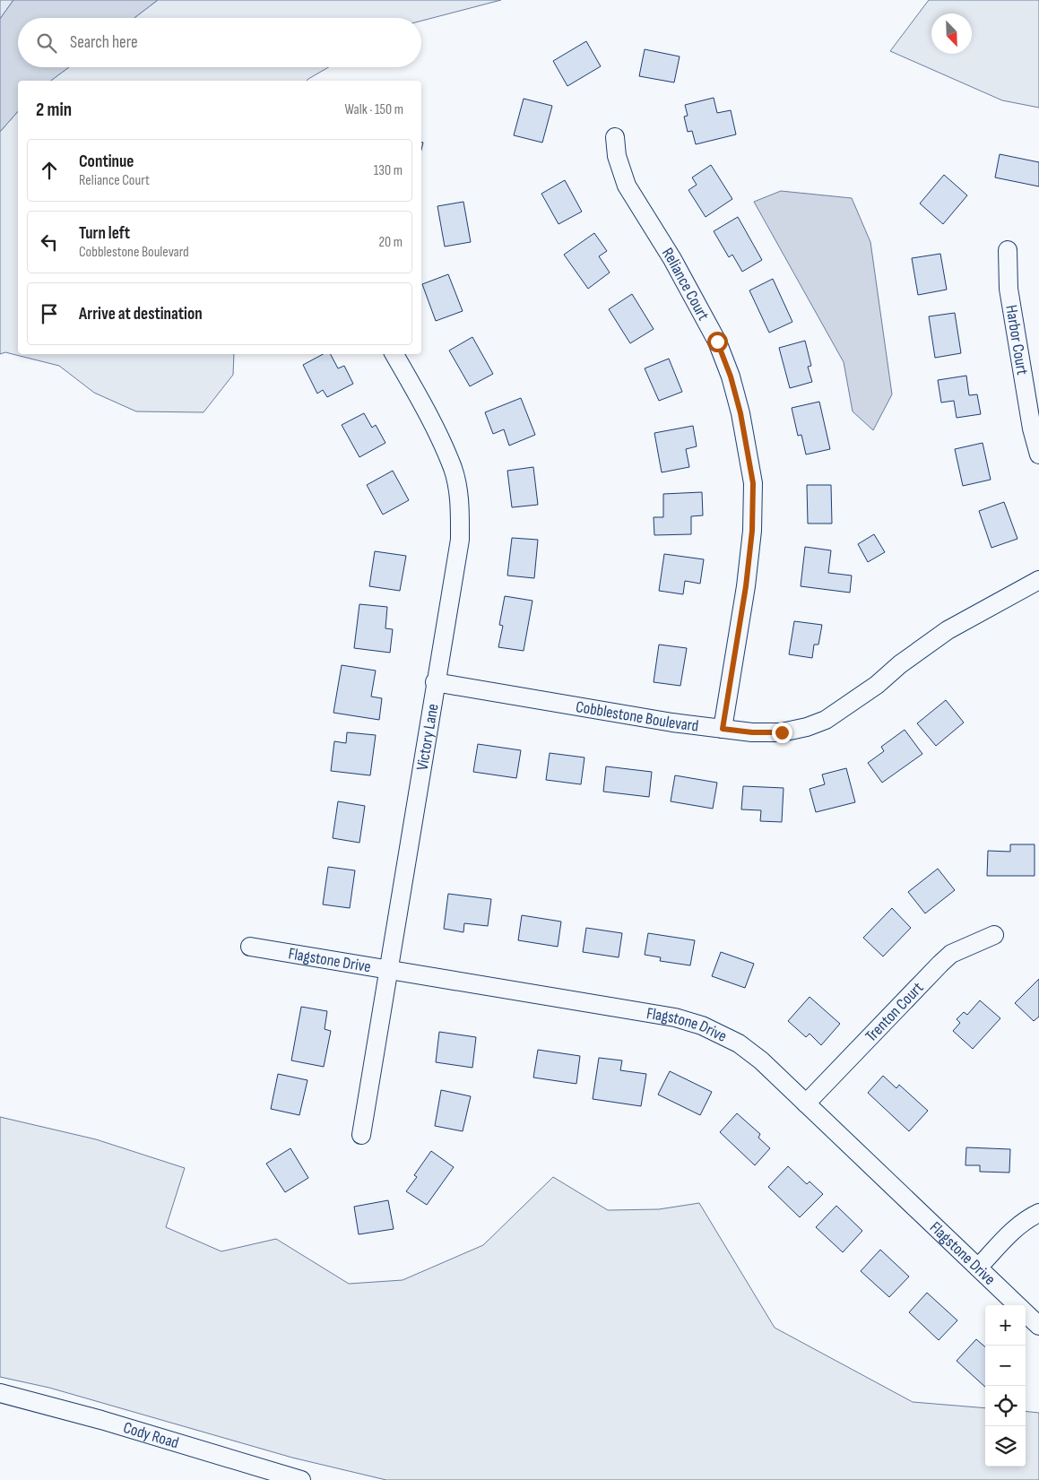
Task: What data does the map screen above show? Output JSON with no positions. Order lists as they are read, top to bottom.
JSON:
{
  "streets": {
    "street": [
      "Reliance Court",
      "Harbor Court",
      "Cobblestone Boulevard",
      "Victory Lane",
      "Flagstone Drive",
      "Trenton Court",
      "Cody Road"
    ]
  },
  "crossings": [
    ["Reliance Court", "Cobblestone Boulevard"],
    ["Cobblestone Boulevard", "Victory Lane"],
    ["Victory Lane", "Flagstone Drive"],
    ["Flagstone Drive", "Trenton Court"]
  ],
  "north": "bottom right",
  "page": {
    "search": "Search here",
    "heading": ["2 min", "Walk · 150 m"],
    "list": [
      ["Continue", "Reliance Court", "130 m"],
      ["Turn left", "Cobblestone Boulevard", "20 m"],
      "Arrive at destination"
    ],
    "map_buttons": ["+", "−"]
  }
}
